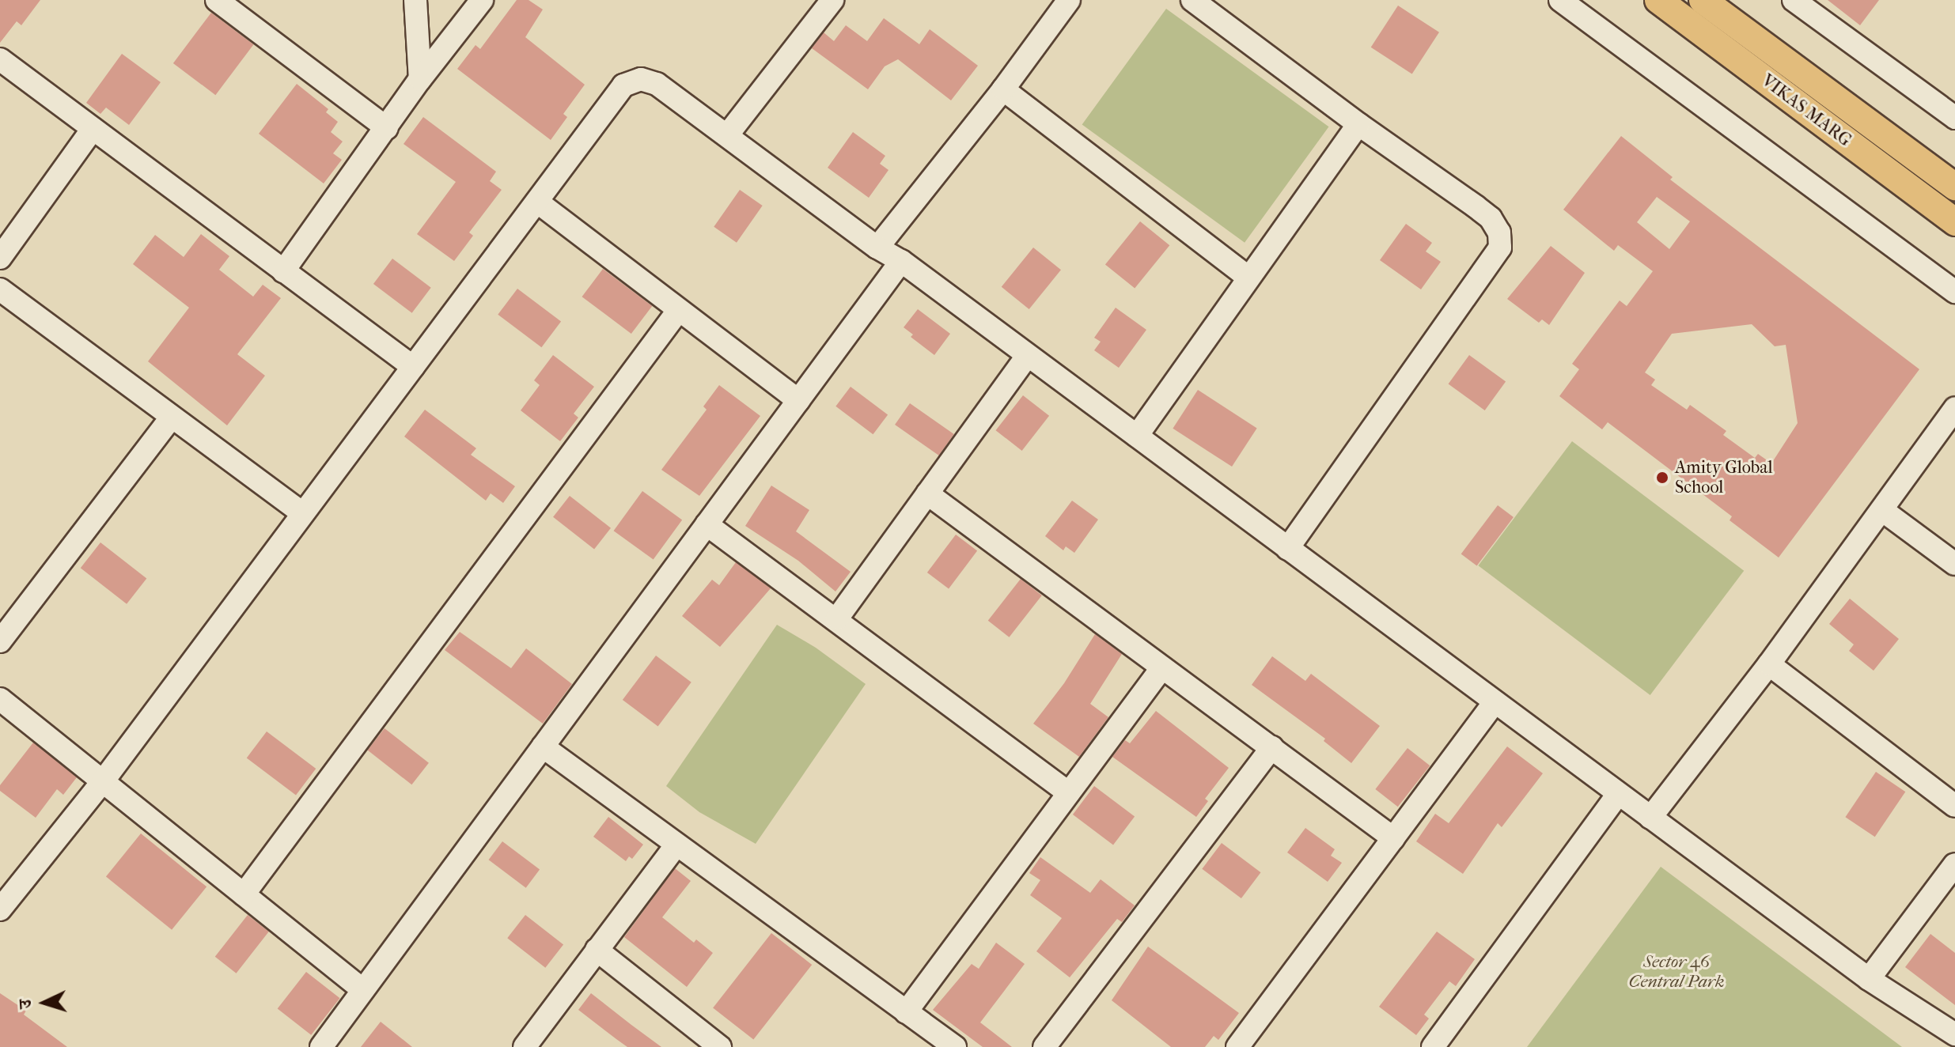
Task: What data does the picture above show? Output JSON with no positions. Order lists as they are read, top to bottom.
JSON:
{
  "streets": {
    "main road": ["VIKAS MARG"]
  },
  "parks": ["Sector 46 Central Park"],
  "places": ["Amity Global School"],
  "north": "left"
}
